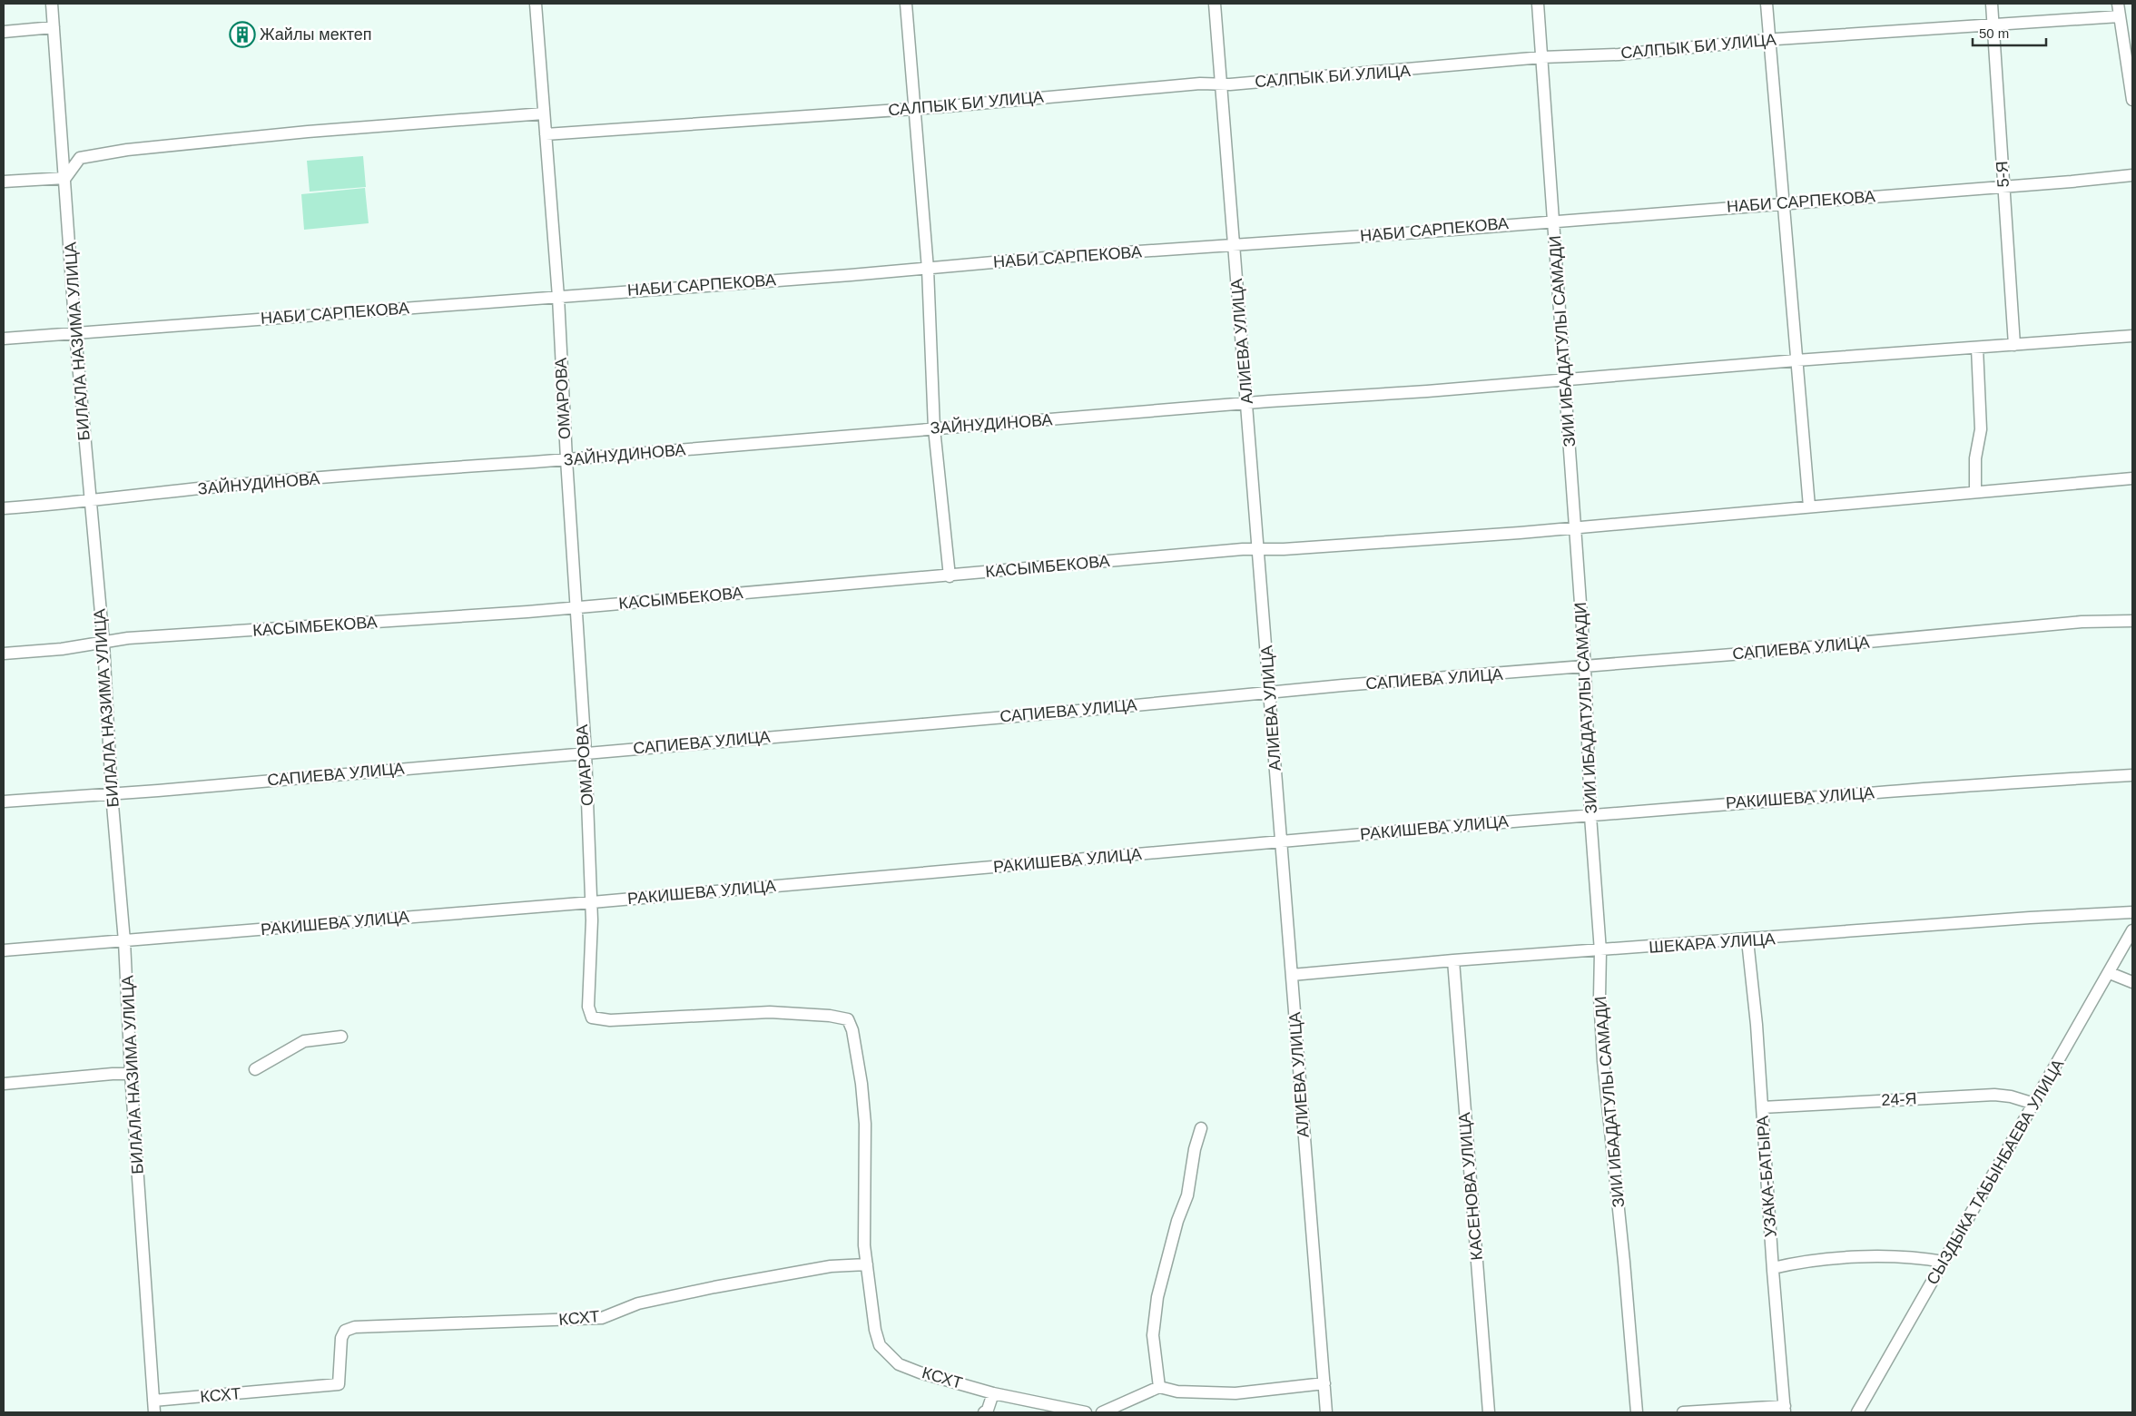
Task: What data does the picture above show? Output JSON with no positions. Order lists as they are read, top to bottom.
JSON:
{
  "streets": {
    "street": [
      "САЛПЫК БИ УЛИЦА",
      "5-Я",
      "НАБИ САРПЕКОВА",
      "БИЛАЛА НАЗИМА УЛИЦА",
      "АЛИЕВА УЛИЦА",
      "ЗИИ ИБАДАТУЛЫ САМАДИ",
      "ОМАРОВА",
      "ЗАЙНУДИНОВА",
      "КАСЫМБЕКОВА",
      "САПИЕВА УЛИЦА",
      "РАКИШЕВА УЛИЦА",
      "ШЕКАРА УЛИЦА",
      "24-Я",
      "СЫЗДЫКА ТАБЫНБАЕВА УЛИЦА",
      "УЗАКА-БАТЫРА",
      "КАСЕНОВА УЛИЦА",
      "КСХТ"
    ]
  },
  "crossings": [
    ["САЛПЫК БИ УЛИЦА", "5-Я"],
    ["САЛПЫК БИ УЛИЦА", "АЛИЕВА УЛИЦА"],
    ["САЛПЫК БИ УЛИЦА", "ЗИИ ИБАДАТУЛЫ САМАДИ"],
    ["САЛПЫК БИ УЛИЦА", "ОМАРОВА"],
    ["5-Я", "НАБИ САРПЕКОВА"],
    ["5-Я", "ЗАЙНУДИНОВА"],
    ["НАБИ САРПЕКОВА", "БИЛАЛА НАЗИМА УЛИЦА"],
    ["НАБИ САРПЕКОВА", "АЛИЕВА УЛИЦА"],
    ["НАБИ САРПЕКОВА", "ЗИИ ИБАДАТУЛЫ САМАДИ"],
    ["НАБИ САРПЕКОВА", "ОМАРОВА"],
    ["БИЛАЛА НАЗИМА УЛИЦА", "ЗАЙНУДИНОВА"],
    ["БИЛАЛА НАЗИМА УЛИЦА", "КАСЫМБЕКОВА"],
    ["БИЛАЛА НАЗИМА УЛИЦА", "САПИЕВА УЛИЦА"],
    ["БИЛАЛА НАЗИМА УЛИЦА", "РАКИШЕВА УЛИЦА"],
    ["БИЛАЛА НАЗИМА УЛИЦА", "КСХТ"],
    ["АЛИЕВА УЛИЦА", "ЗАЙНУДИНОВА"],
    ["АЛИЕВА УЛИЦА", "КАСЫМБЕКОВА"],
    ["АЛИЕВА УЛИЦА", "САПИЕВА УЛИЦА"],
    ["АЛИЕВА УЛИЦА", "РАКИШЕВА УЛИЦА"],
    ["АЛИЕВА УЛИЦА", "ШЕКАРА УЛИЦА"],
    ["ЗИИ ИБАДАТУЛЫ САМАДИ", "ЗАЙНУДИНОВА"],
    ["ЗИИ ИБАДАТУЛЫ САМАДИ", "КАСЫМБЕКОВА"],
    ["ЗИИ ИБАДАТУЛЫ САМАДИ", "САПИЕВА УЛИЦА"],
    ["ЗИИ ИБАДАТУЛЫ САМАДИ", "РАКИШЕВА УЛИЦА"],
    ["ЗИИ ИБАДАТУЛЫ САМАДИ", "ШЕКАРА УЛИЦА"],
    ["ОМАРОВА", "ЗАЙНУДИНОВА"],
    ["ОМАРОВА", "КАСЫМБЕКОВА"],
    ["ОМАРОВА", "САПИЕВА УЛИЦА"],
    ["ОМАРОВА", "РАКИШЕВА УЛИЦА"],
    ["ОМАРОВА", "КСХТ"],
    ["ШЕКАРА УЛИЦА", "УЗАКА-БАТЫРА"],
    ["ШЕКАРА УЛИЦА", "КАСЕНОВА УЛИЦА"],
    ["24-Я", "СЫЗДЫКА ТАБЫНБАЕВА УЛИЦА"],
    ["24-Я", "УЗАКА-БАТЫРА"]
  ],
  "places": {
    "building": ["Жайлы мектеп"]
  },
  "scale_bar": "50 m"
}
